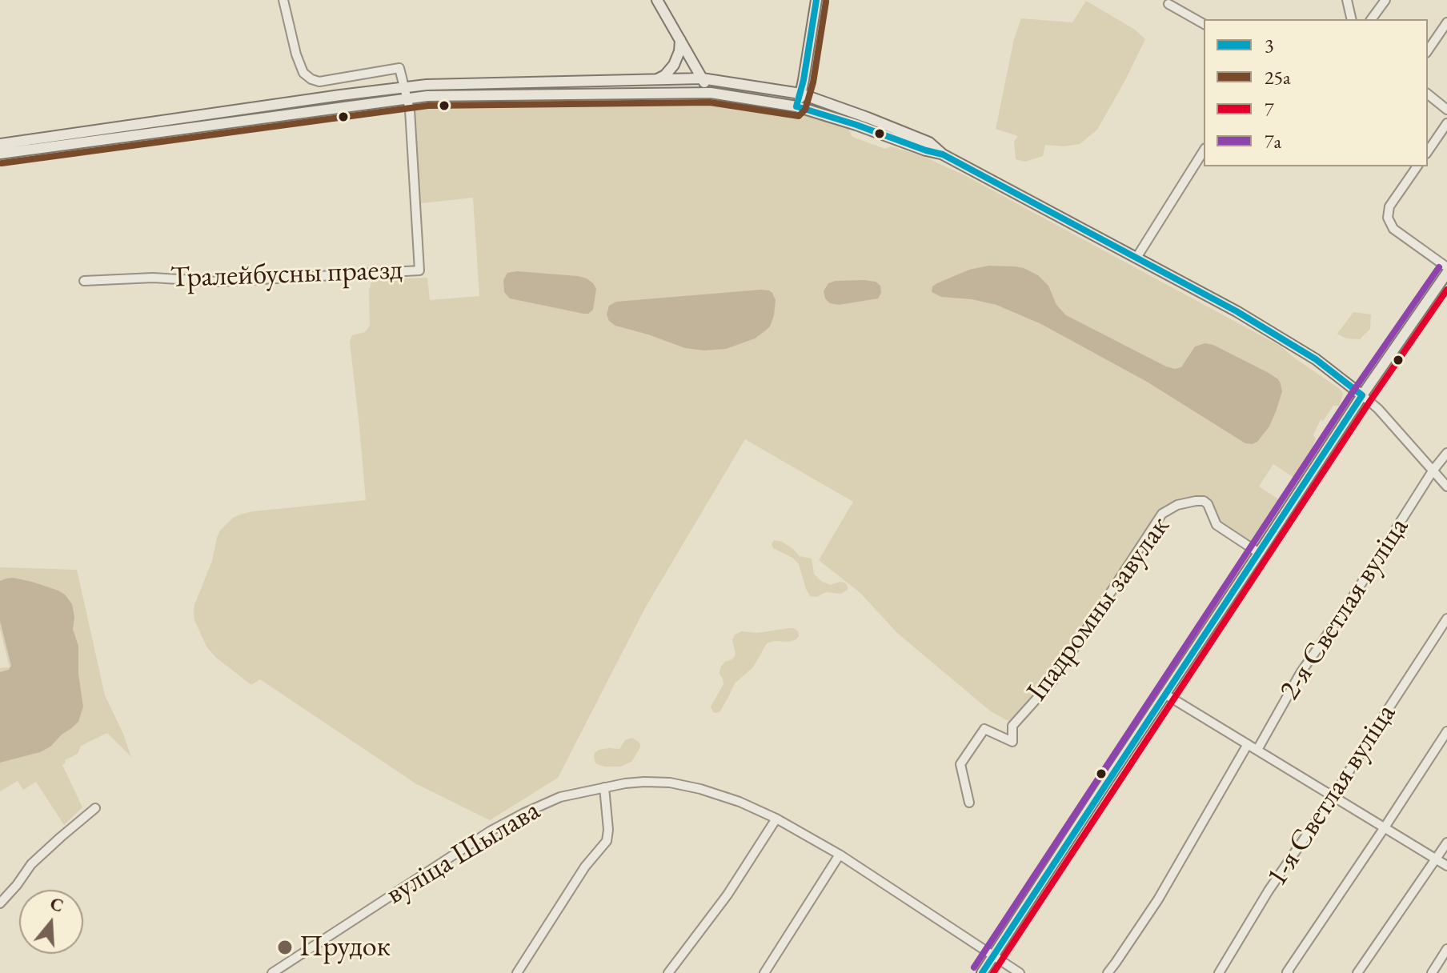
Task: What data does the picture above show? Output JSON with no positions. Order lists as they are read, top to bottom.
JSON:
{
  "streets": {
    "street": [
      "Тралейбусны праезд",
      "Іпадромны завулак",
      "2-я Светлая вуліца",
      "1-я Светлая вуліца",
      "вуліца Шылава"
    ]
  },
  "places": ["Прудок"],
  "lines": [
    "transit line 3",
    "transit line 25а",
    "transit line 7а",
    "transit line 7"
  ],
  "legend": [
    "3",
    "25а",
    "7",
    "7а"
  ],
  "north": "top"
}
